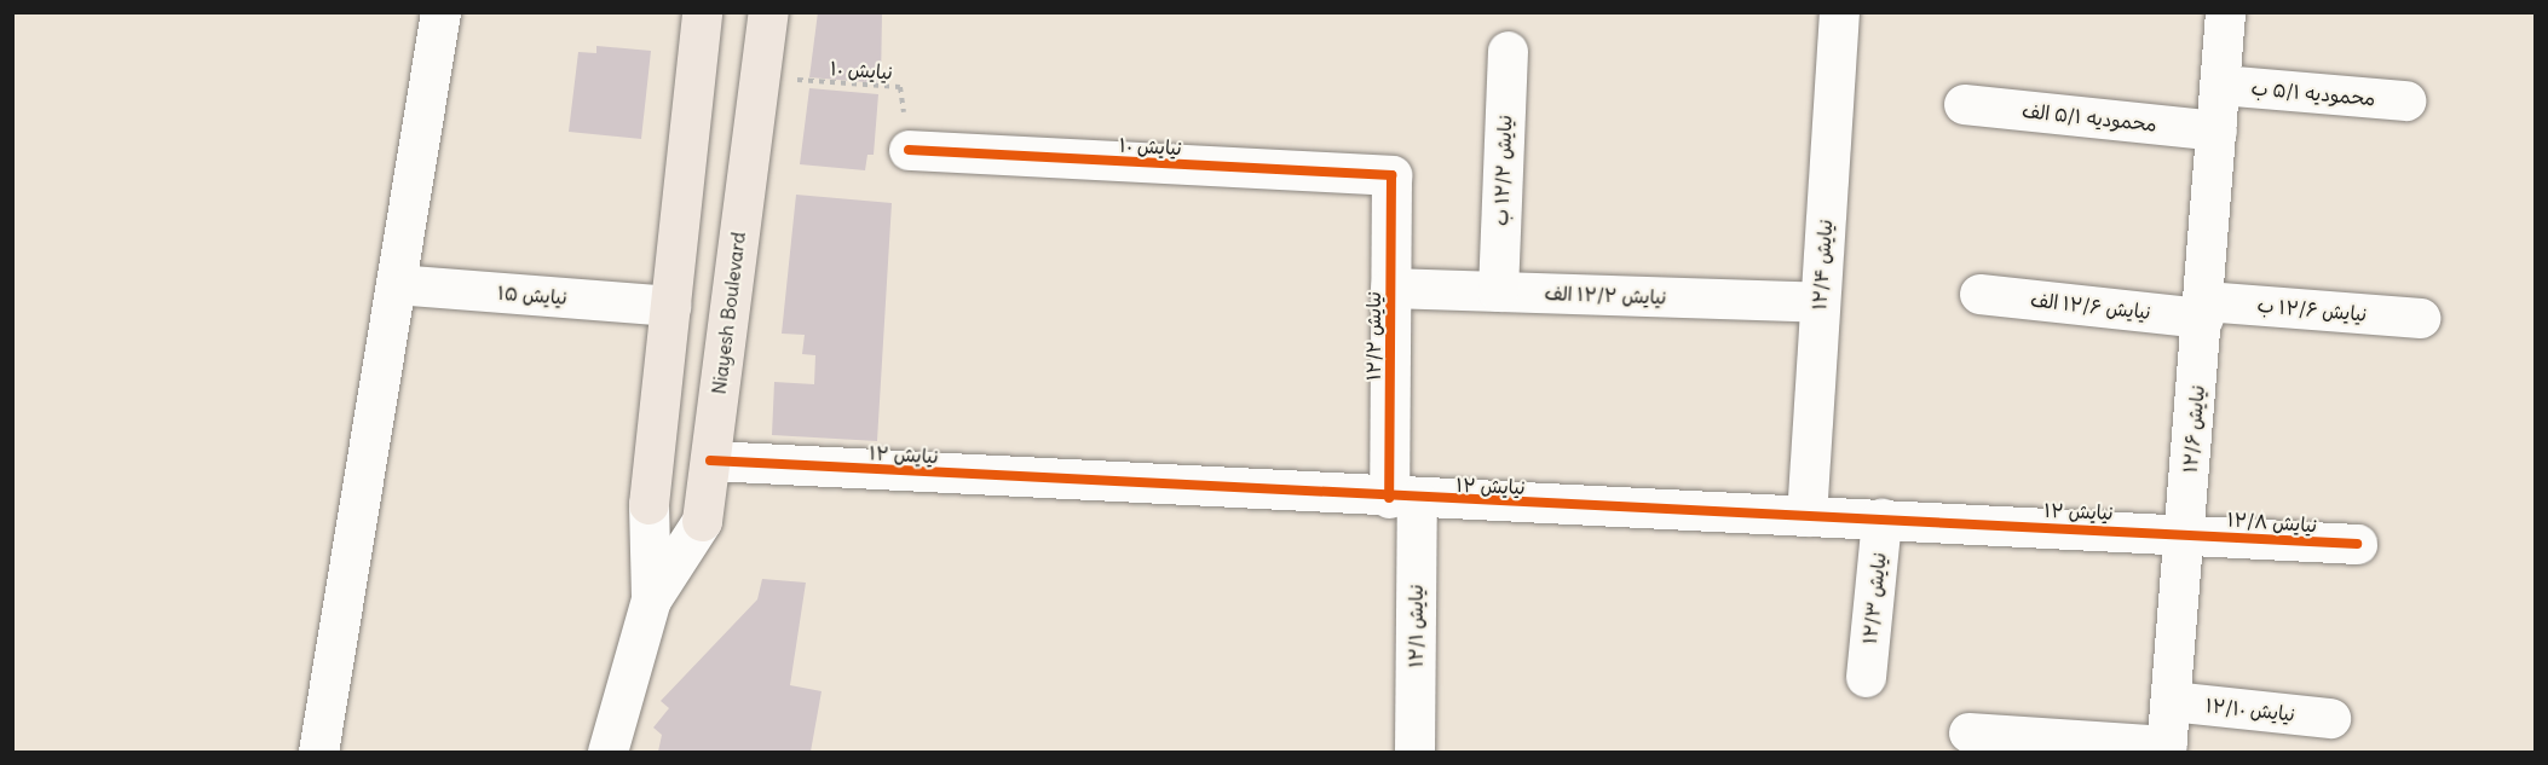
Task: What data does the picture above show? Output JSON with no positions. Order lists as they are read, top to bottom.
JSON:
{
  "streets": {
    "main road": ["Niayesh Boulevard"],
    "street": [
      "محمودیه ۵/۱ ب",
      "محمودیه ۵/۱ الف",
      "نیایش ۱۰",
      "نیایش ۱۲/۲ ب",
      "۱۲/۴ نیایش",
      "۱۵ نیایش",
      "نیایش ۱۲/۲ الف",
      "نیایش ۱۲/۶ الف",
      "نیایش ۱۲/۶ ب",
      "۱۲/۲ نیایش",
      "۱۲/۶ نیایش",
      "نیایش ۱۲",
      "۱۲/۸ نیایش",
      "۱۲/۳ نیایش",
      "۱۲/۱ نیایش",
      "۱۲/۱۰ نیایش"
    ],
    "path": ["۱۰ نیایش"]
  },
  "crossings": [
    ["۱۰ نیایش", "نیایش ۱۰"],
    ["۱۰ نیایش", "Niayesh Boulevard"],
    ["محمودیه ۵/۱ ب", "۱۲/۶ نیایش"],
    ["محمودیه ۵/۱ الف", "۱۲/۶ نیایش"],
    ["نیایش ۱۰", "۱۲/۲ نیایش"],
    ["نیایش ۱۲/۲ ب", "نیایش ۱۲/۲ الف"],
    ["۱۲/۴ نیایش", "نیایش ۱۲/۲ الف"],
    ["۱۲/۴ نیایش", "نیایش ۱۲"],
    ["۱۵ نیایش", "Niayesh Boulevard"],
    ["نیایش ۱۲/۲ الف", "۱۲/۲ نیایش"],
    ["نیایش ۱۲/۶ الف", "نیایش ۱۲/۶ ب"],
    ["نیایش ۱۲/۶ الف", "۱۲/۶ نیایش"],
    ["نیایش ۱۲/۶ ب", "۱۲/۶ نیایش"],
    ["Niayesh Boulevard", "نیایش ۱۲"],
    ["۱۲/۲ نیایش", "نیایش ۱۲"],
    ["۱۲/۲ نیایش", "۱۲/۱ نیایش"],
    ["۱۲/۶ نیایش", "نیایش ۱۲"],
    ["۱۲/۶ نیایش", "۱۲/۸ نیایش"],
    ["۱۲/۶ نیایش", "۱۲/۱۰ نیایش"],
    ["نیایش ۱۲", "۱۲/۸ نیایش"],
    ["نیایش ۱۲", "۱۲/۳ نیایش"],
    ["نیایش ۱۲", "۱۲/۱ نیایش"]
  ]
}
